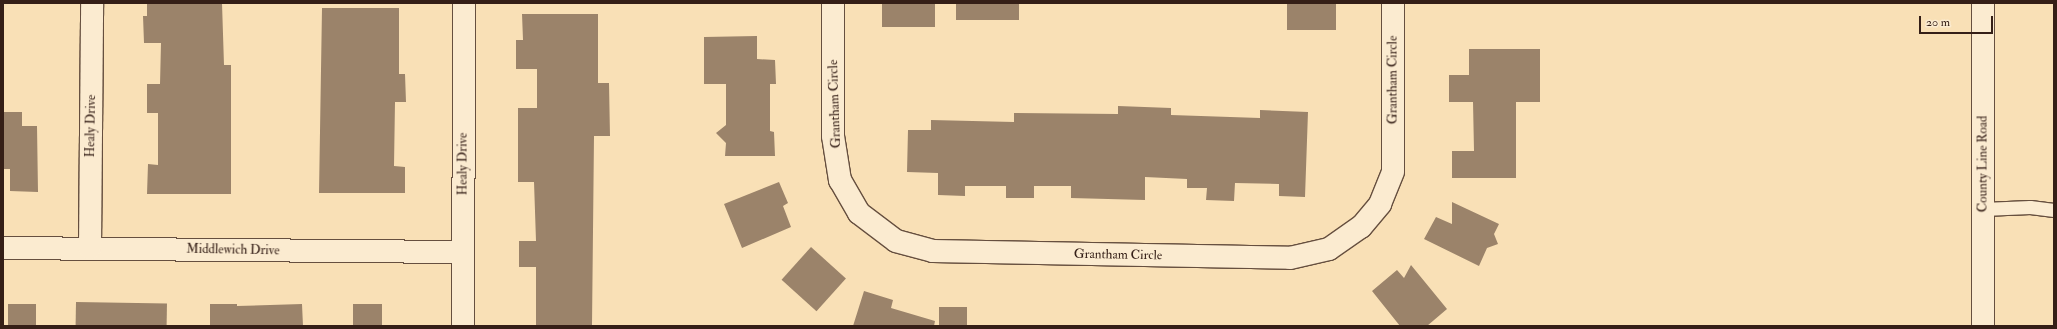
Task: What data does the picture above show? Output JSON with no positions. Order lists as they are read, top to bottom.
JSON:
{
  "streets": {
    "street": [
      "Grantham Circle",
      "Healy Drive",
      "County Line Road",
      "Middlewich Drive"
    ]
  },
  "crossings": [
    ["Healy Drive", "Middlewich Drive"]
  ],
  "scale_bar": "20 m"
}
